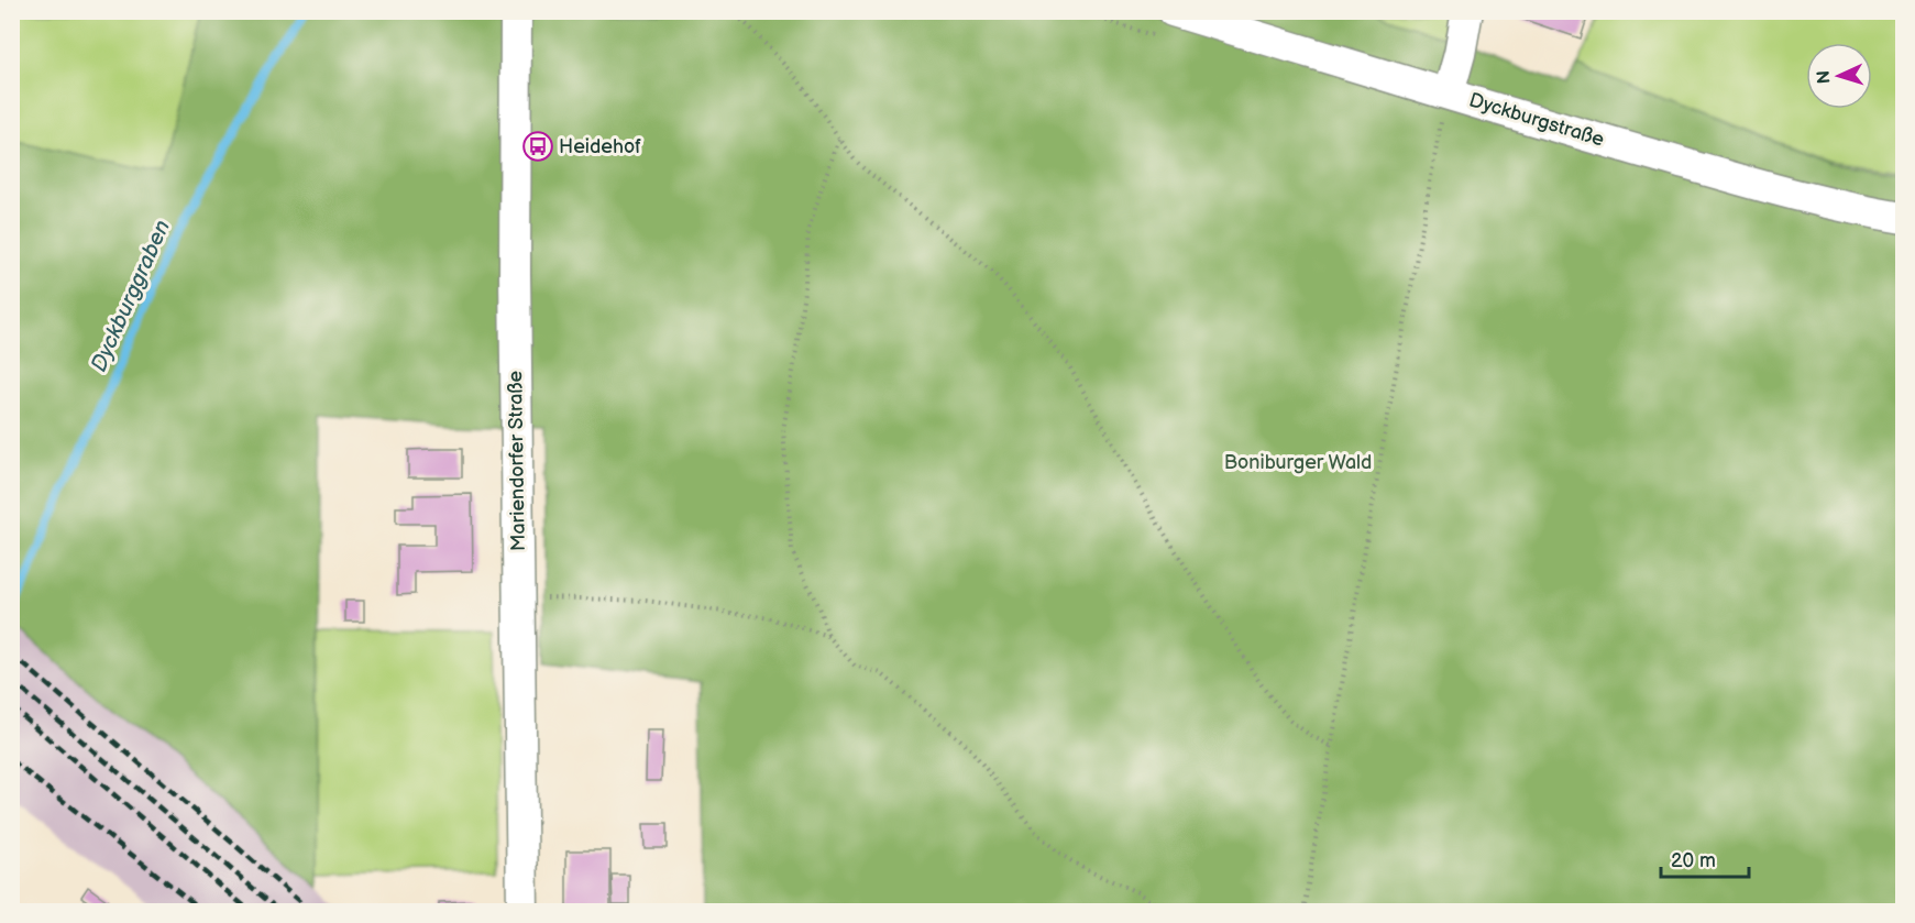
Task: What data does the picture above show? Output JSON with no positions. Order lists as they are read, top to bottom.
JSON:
{
  "streets": {
    "street": ["Dyckburgstraße", "Mariendorfer Straße"]
  },
  "water": ["Dyckburggraben"],
  "parks": ["Boniburger Wald"],
  "places": {
    "bus stop": ["Heidehof"]
  },
  "scale_bar": "20 m",
  "north": "left"
}
